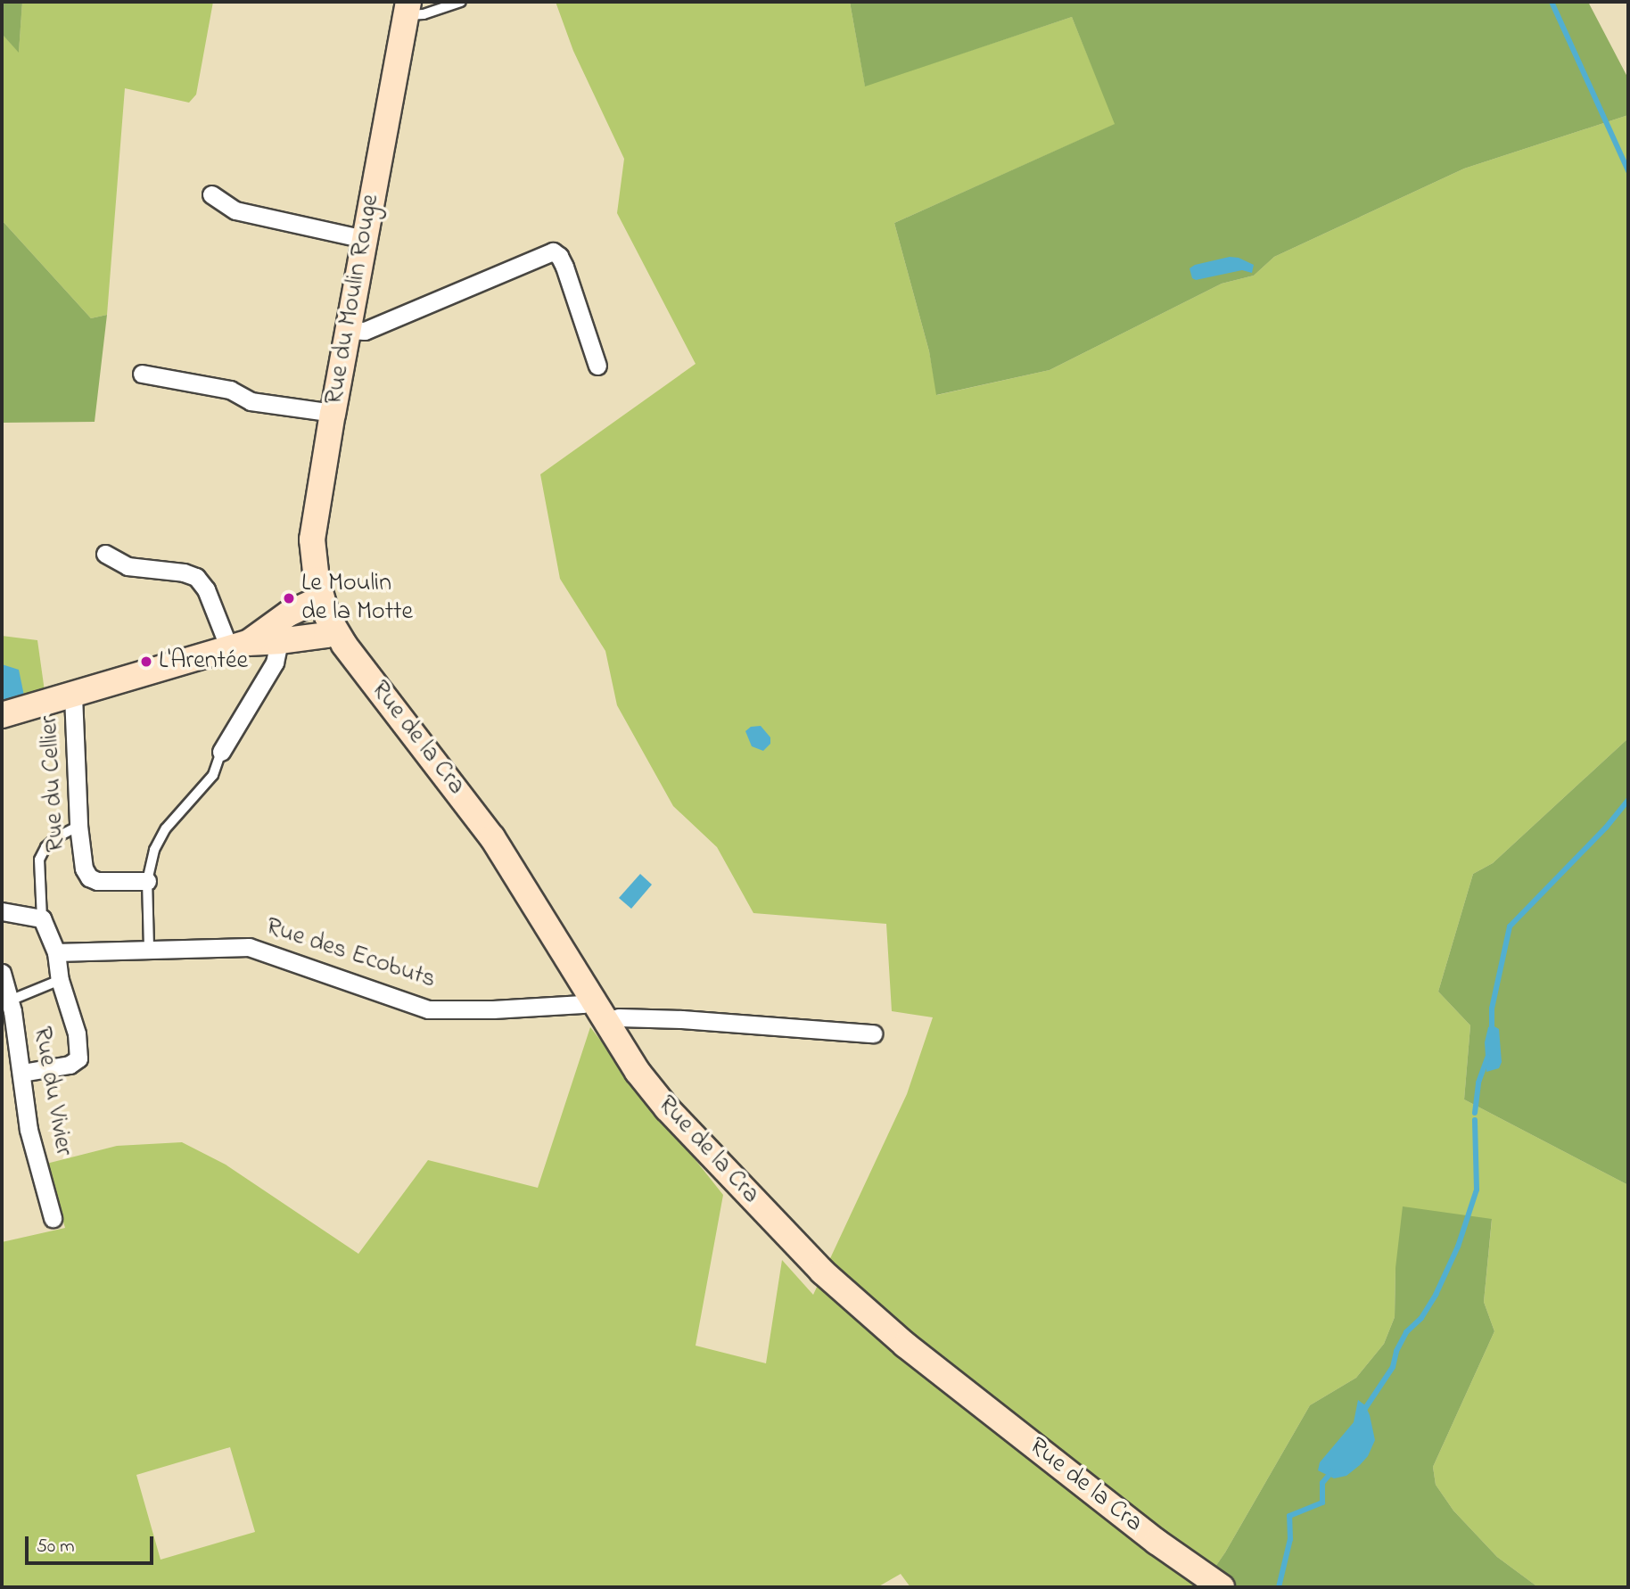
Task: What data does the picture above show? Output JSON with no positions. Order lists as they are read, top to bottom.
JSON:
{
  "streets": {
    "street": [
      "Rue du Moulin Rouge",
      "Rue de la Cra",
      "Rue du Cellier",
      "Rue des Ecobuts",
      "Rue du Vivier"
    ]
  },
  "crossings": [
    ["Rue du Moulin Rouge", "Rue de la Cra"],
    ["Rue de la Cra", "Rue des Ecobuts"]
  ],
  "places": ["Le Moulin de la Motte", "L'Arentée"],
  "scale_bar": "50 m"
}
